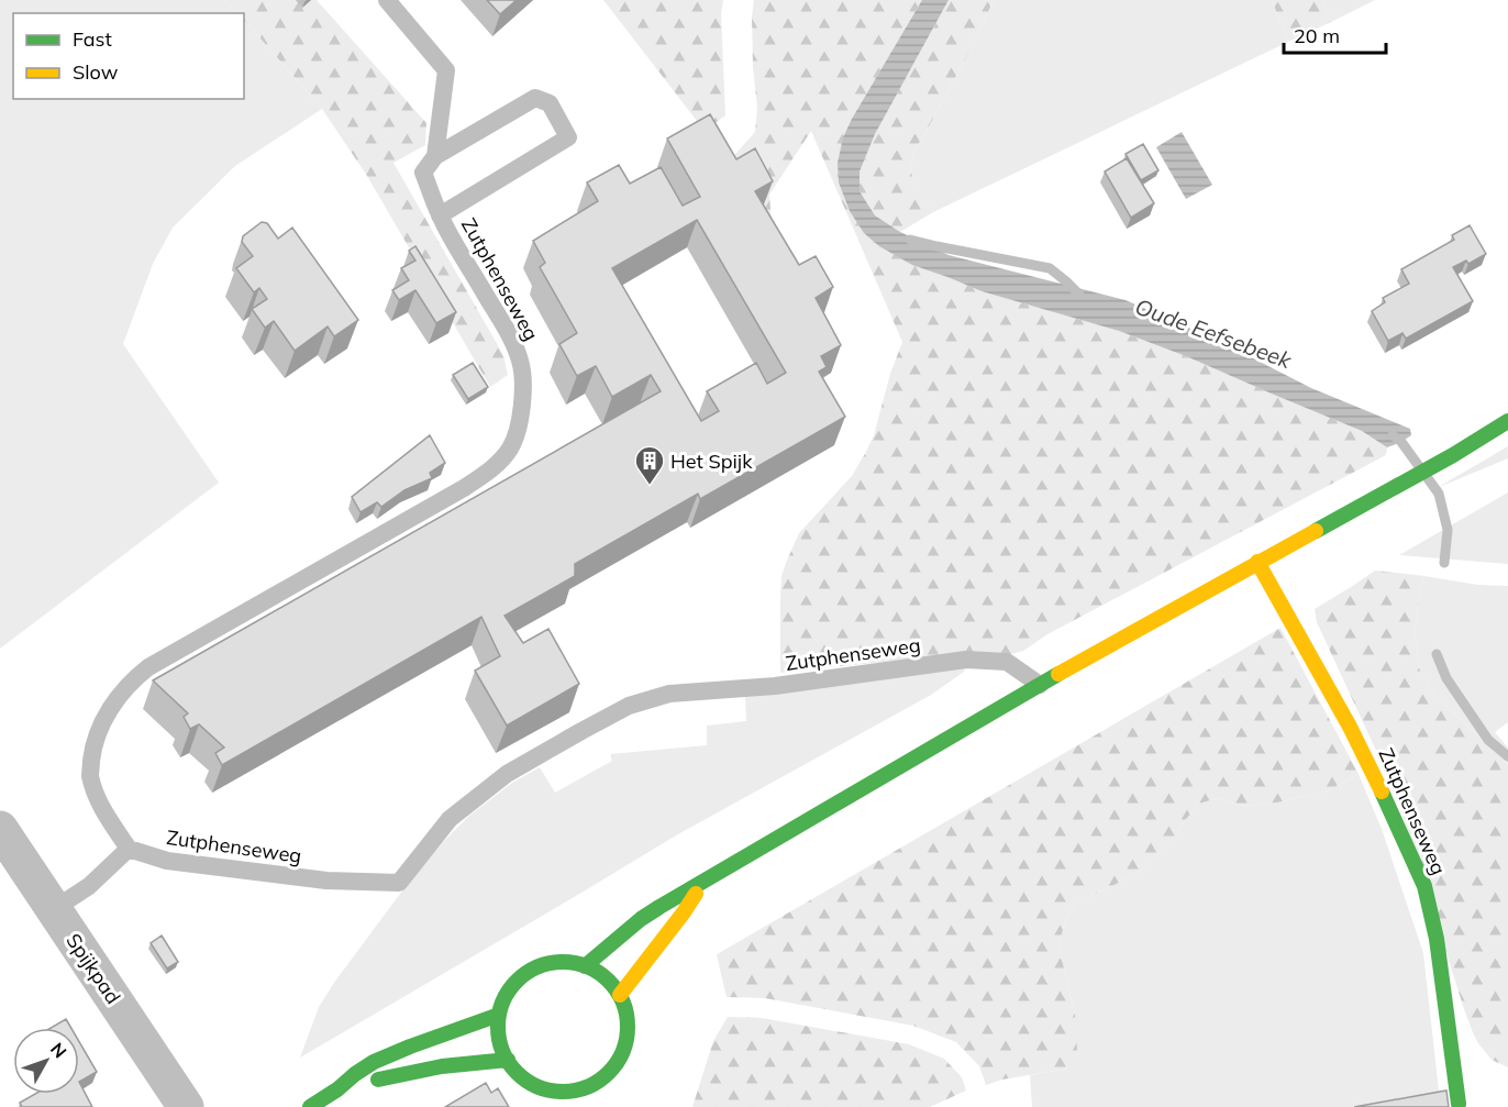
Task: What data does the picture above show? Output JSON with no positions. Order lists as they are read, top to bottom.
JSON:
{
  "streets": {
    "street": ["Zutphenseweg", "Spijkpad"]
  },
  "water": ["Oude Eefsebeek"],
  "places": {
    "building": ["Het Spijk"]
  },
  "legend": ["Fast", "Slow"],
  "scale_bar": "20 m",
  "north": "top right"
}
